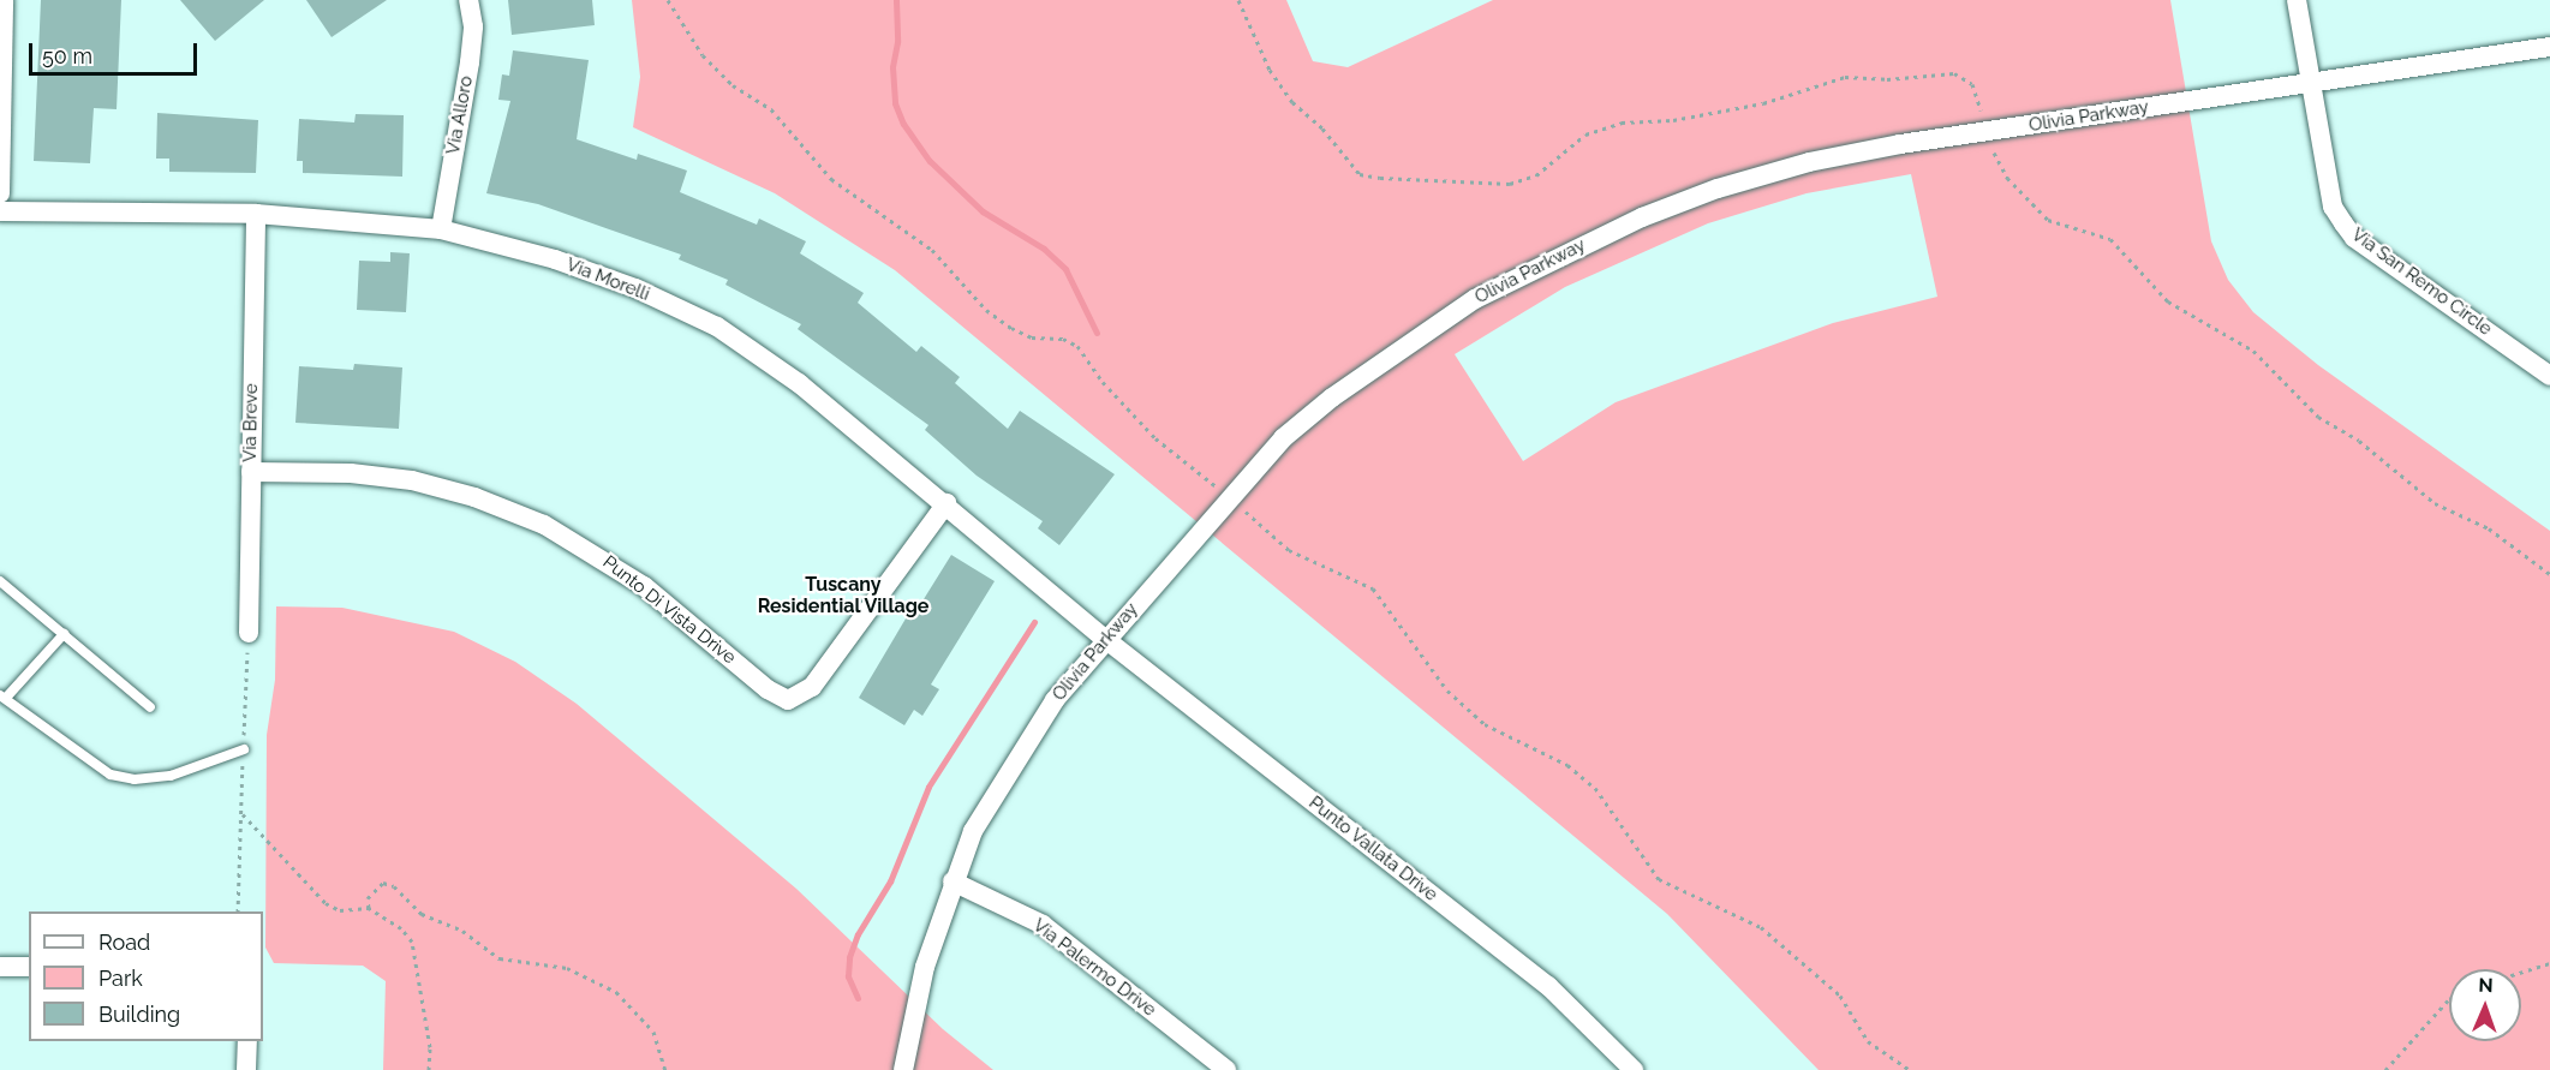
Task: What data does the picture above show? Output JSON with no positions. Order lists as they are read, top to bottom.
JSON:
{
  "streets": {
    "street": [
      "Via Alloro",
      "Olivia Parkway",
      "Via Morelli",
      "Via San Remo Circle",
      "Via Breve",
      "Punto Di Vista Drive",
      "Punto Vallata Drive",
      "Via Palermo Drive"
    ]
  },
  "crossings": [
    ["Via Alloro", "Via Morelli"],
    ["Olivia Parkway", "Via Morelli"],
    ["Olivia Parkway", "Via San Remo Circle"],
    ["Olivia Parkway", "Punto Vallata Drive"],
    ["Olivia Parkway", "Via Palermo Drive"],
    ["Via Morelli", "Via Breve"],
    ["Via Morelli", "Punto Di Vista Drive"],
    ["Via Morelli", "Punto Vallata Drive"],
    ["Via Breve", "Punto Di Vista Drive"]
  ],
  "districts": ["Tuscany Residential Village"],
  "legend": ["Road", "Park", "Building"],
  "scale_bar": "50 m",
  "north": "top"
}
